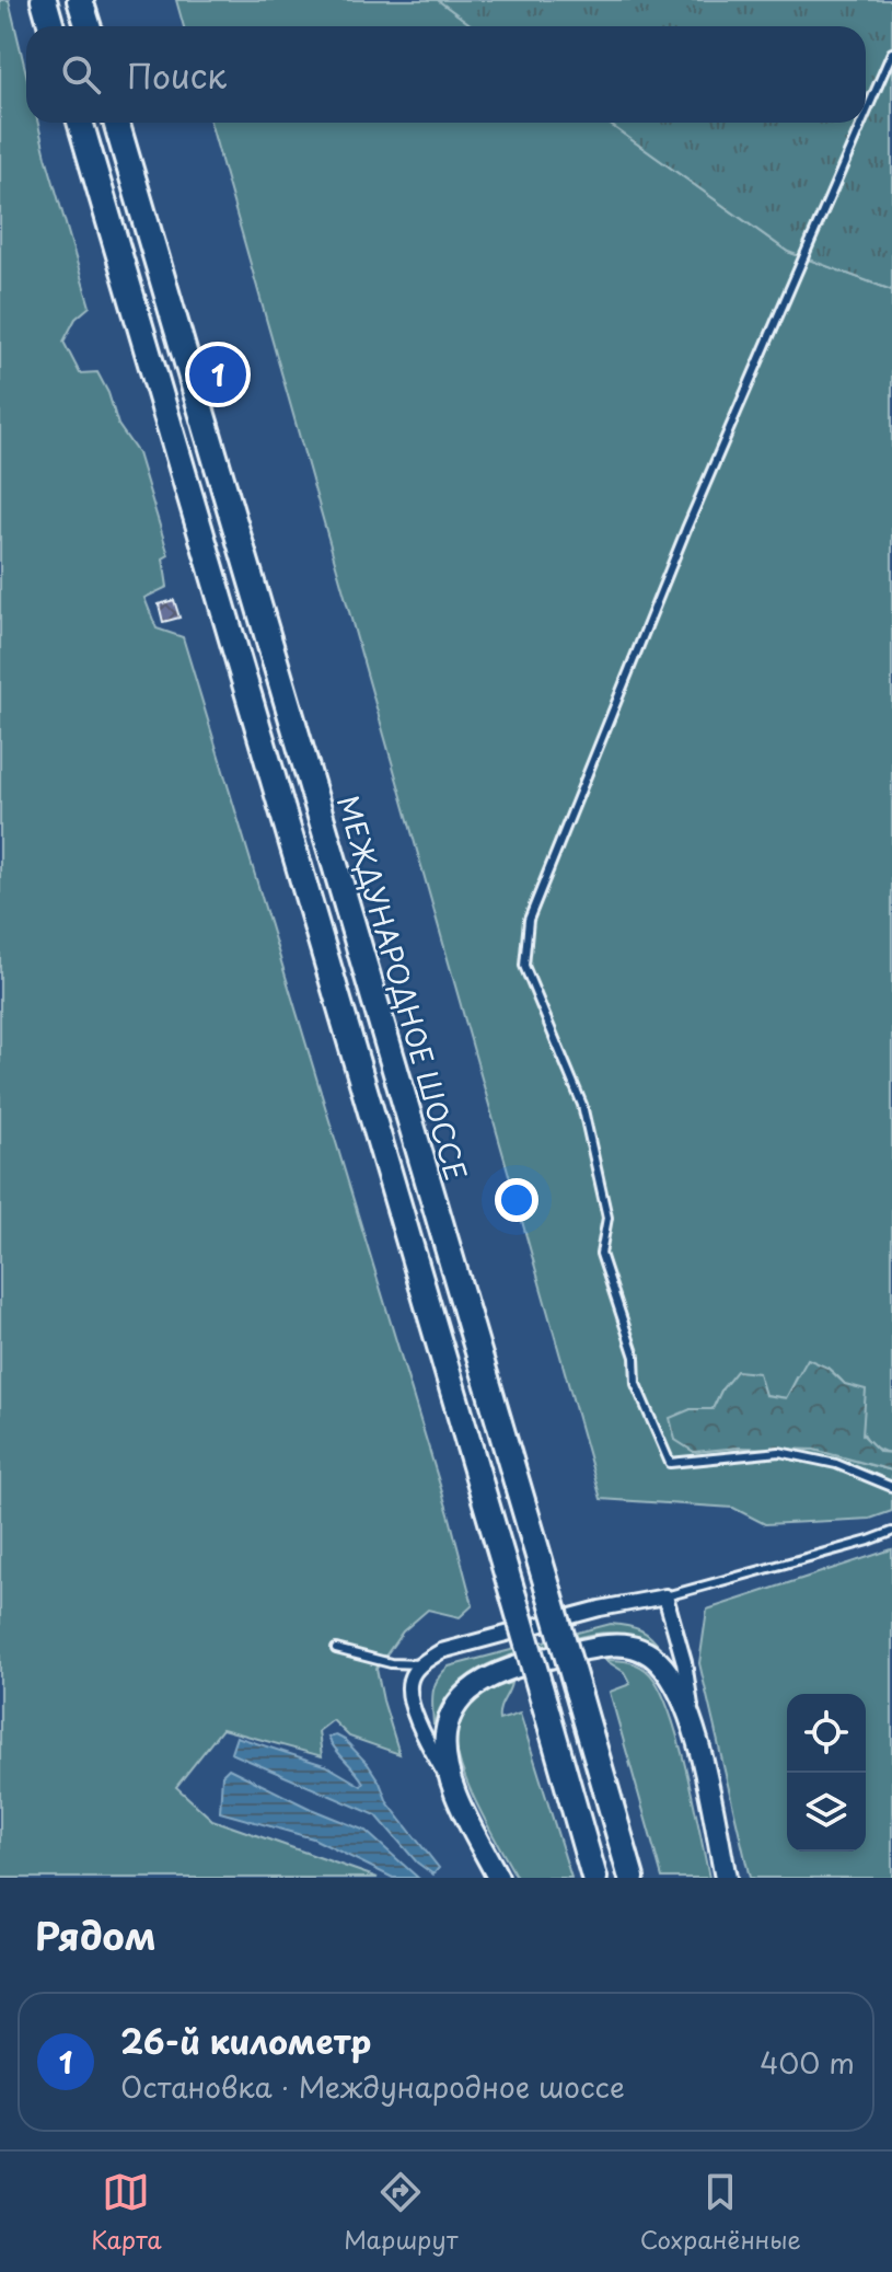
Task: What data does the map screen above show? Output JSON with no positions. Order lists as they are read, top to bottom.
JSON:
{
  "streets": {
    "highway": ["МЕЖДУНАРОДНОЕ ШОССЕ"]
  },
  "page": {
    "search": "Поиск",
    "pins": "1",
    "heading": "Рядом",
    "list": [
      {
        "mark": "1",
        "name": "26-й километр",
        "note": "Остановка · Международное шоссе",
        "value": "400 m"
      }
    ],
    "nav": ["Карта", "Маршрут", "Сохранённые"]
  }
}
